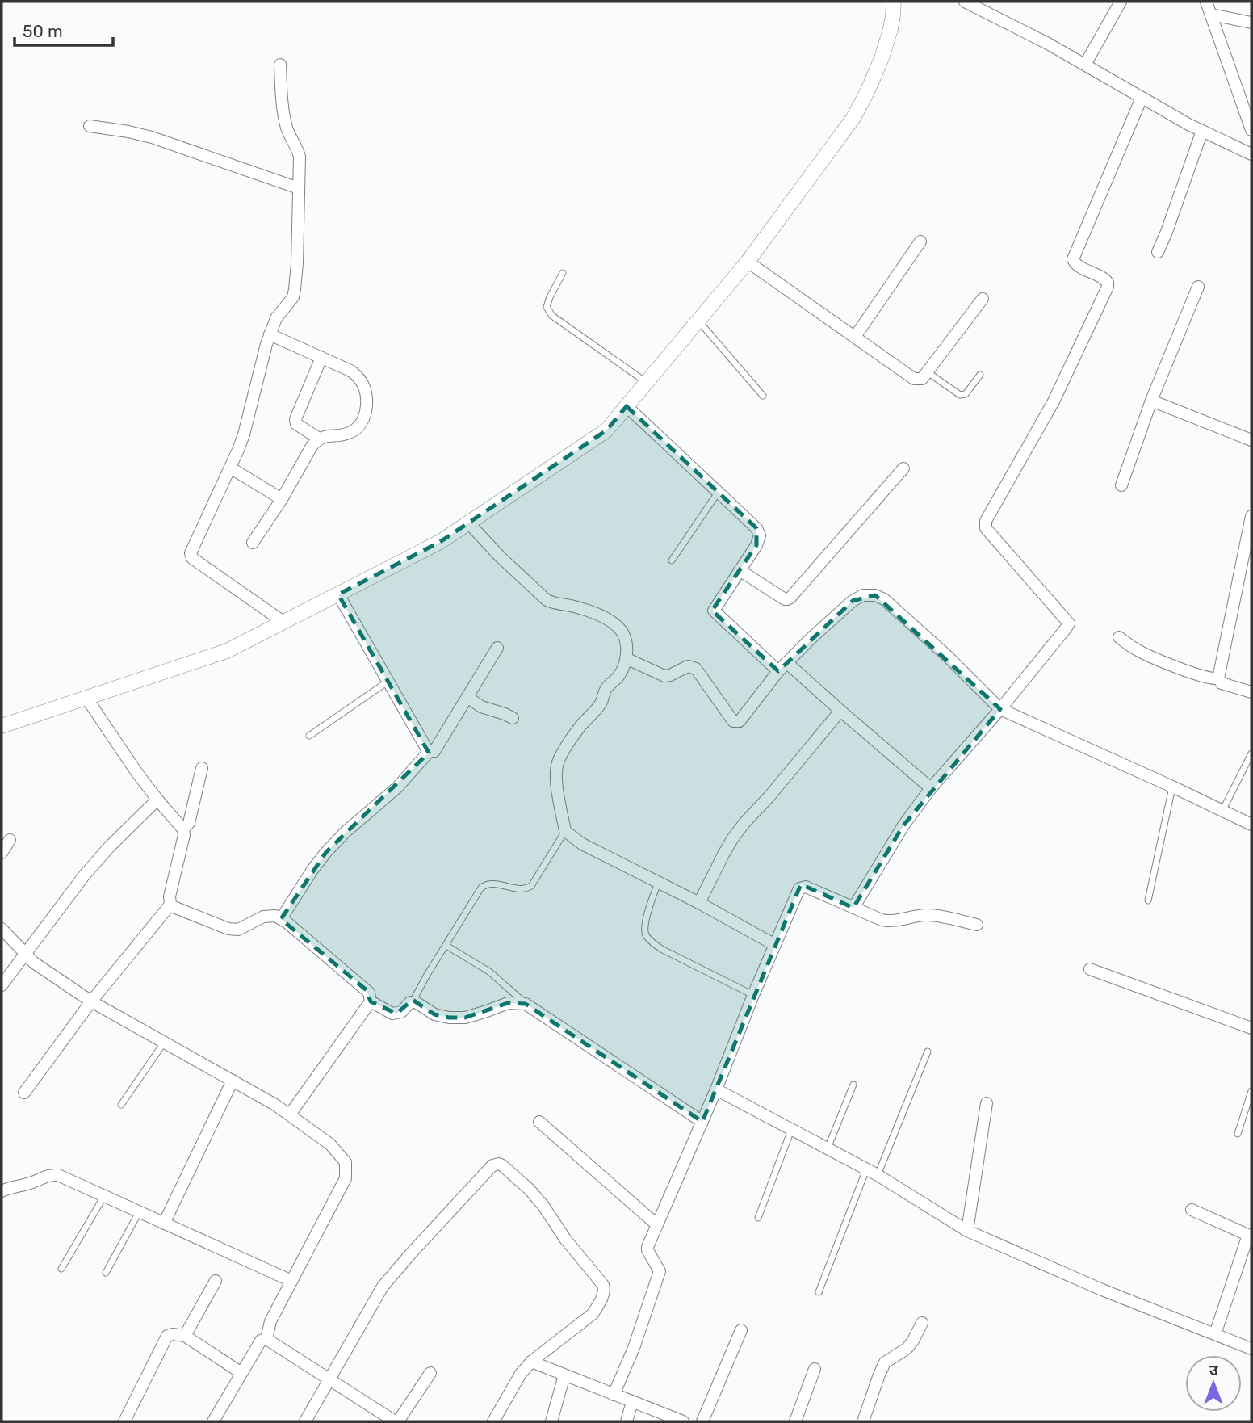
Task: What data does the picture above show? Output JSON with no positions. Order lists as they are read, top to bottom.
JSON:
{
  "scale_bar": "50 m",
  "north": "top"
}
